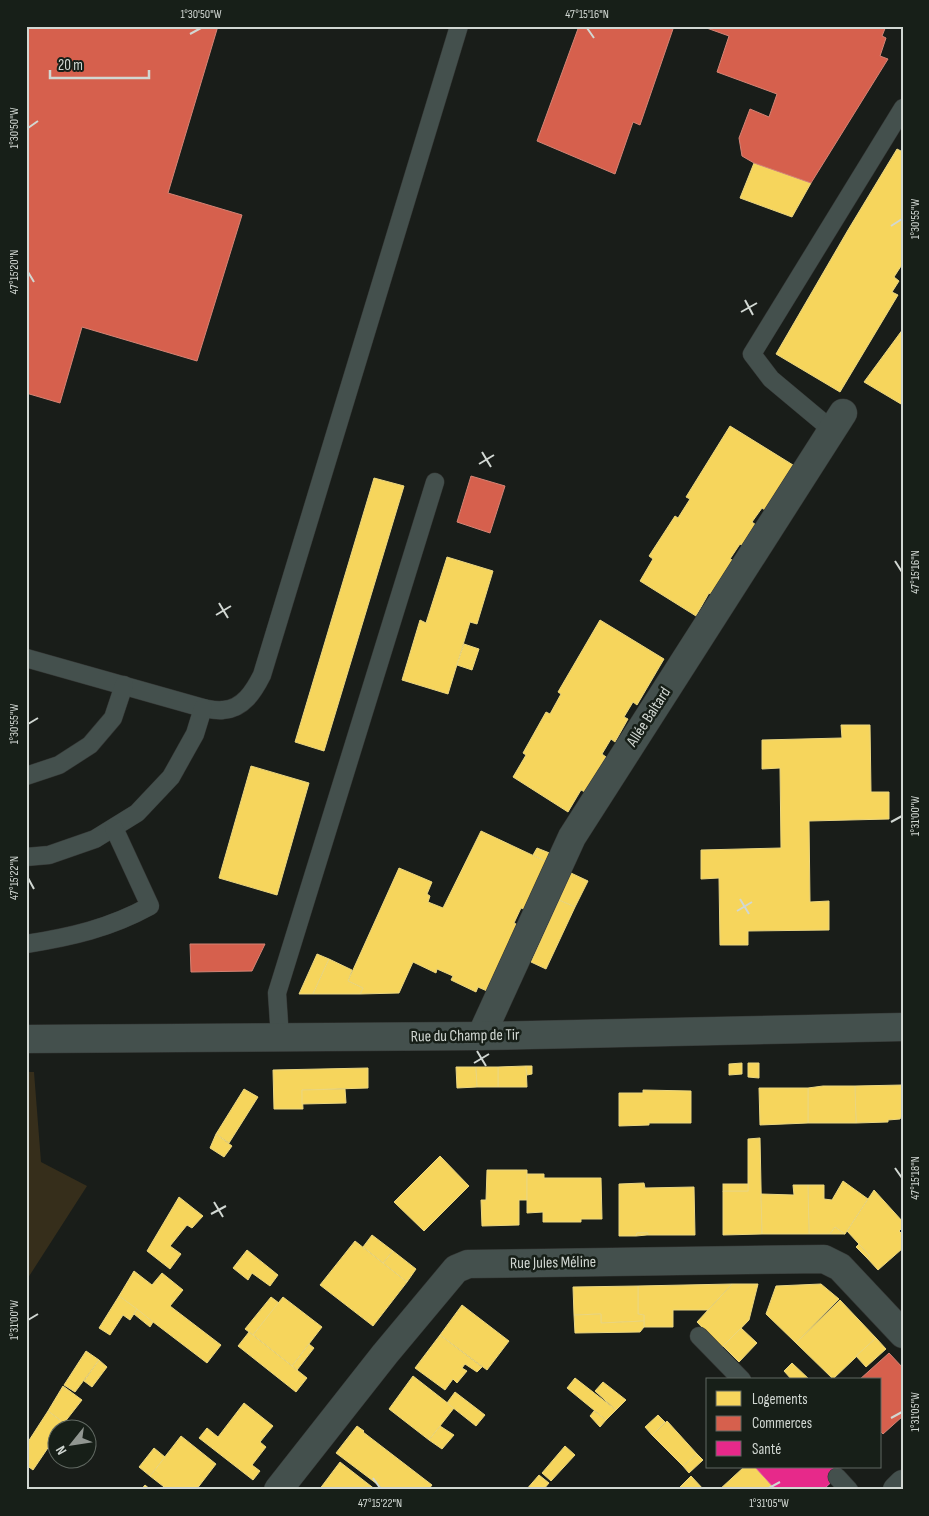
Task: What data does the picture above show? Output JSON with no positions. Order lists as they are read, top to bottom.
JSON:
{
  "streets": {
    "street": ["Allée Baltard", "Rue du Champ de Tir", "Rue Jules Méline"]
  },
  "crossings": [
    ["Allée Baltard", "Rue du Champ de Tir"]
  ],
  "legend": ["Logements", "Commerces", "Santé"],
  "scale_bar": "20 m",
  "north": "bottom left",
  "coordinates": [
    "1°30'50\"W",
    "47°15'16\"N",
    "1°30'55\"W",
    "47°15'20\"N",
    "1°31'00\"W",
    "47°15'22\"N",
    "47°15'18\"N",
    "1°31'05\"W"
  ]
}
